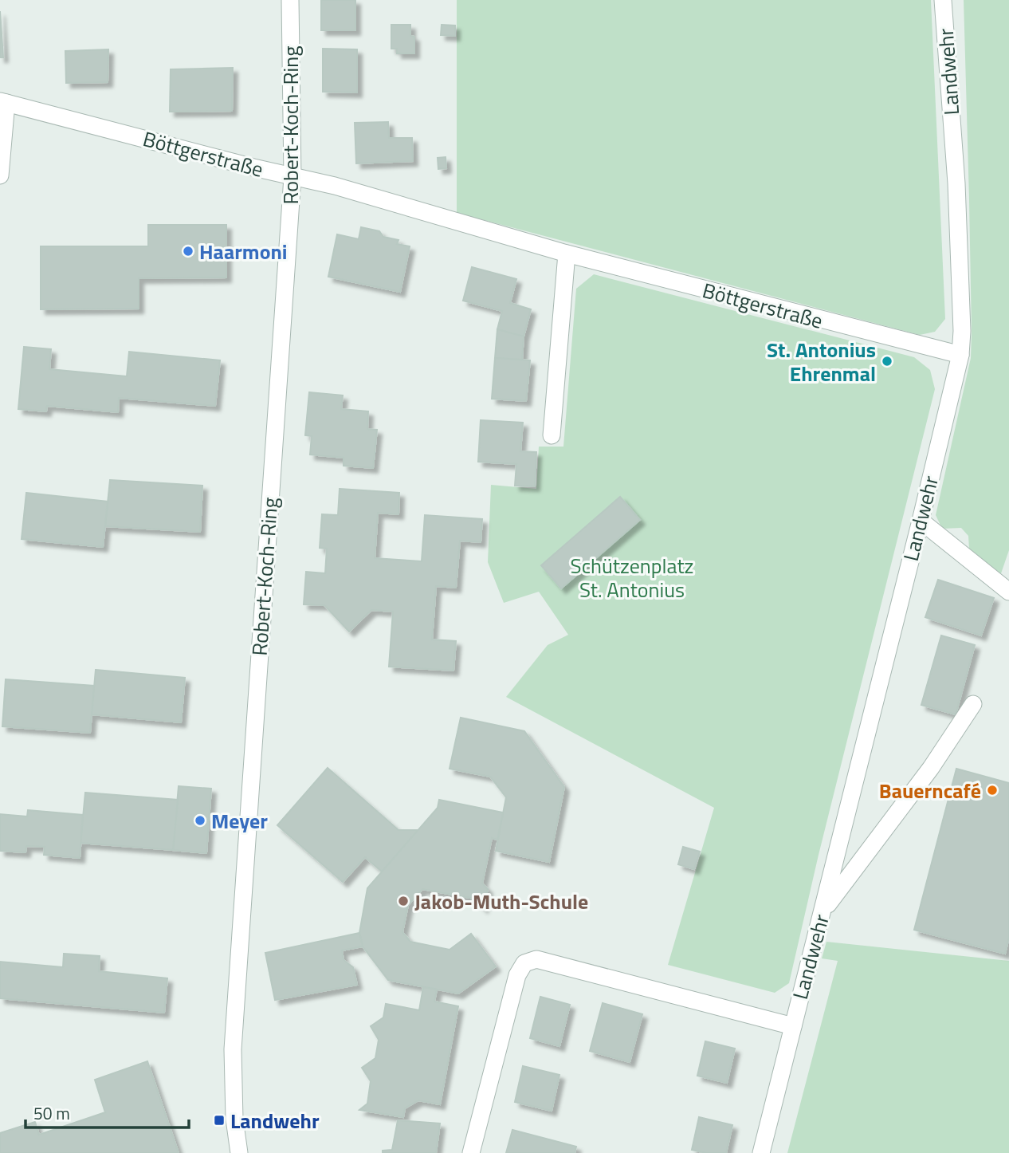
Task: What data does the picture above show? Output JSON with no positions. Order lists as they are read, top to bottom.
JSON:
{
  "streets": {
    "street": ["Landwehr", "Robert-Koch-Ring", "Böttgerstraße"]
  },
  "crossings": [
    ["Landwehr", "Böttgerstraße"],
    ["Robert-Koch-Ring", "Böttgerstraße"]
  ],
  "parks": ["Schützenplatz St. Antonius"],
  "places": {
    "other": [
      "Haarmoni",
      "St. Antonius Ehrenmal",
      "Bauerncafé",
      "Meyer",
      "Jakob-Muth-Schule"
    ],
    "transit": ["Landwehr"]
  },
  "scale_bar": "50 m"
}
